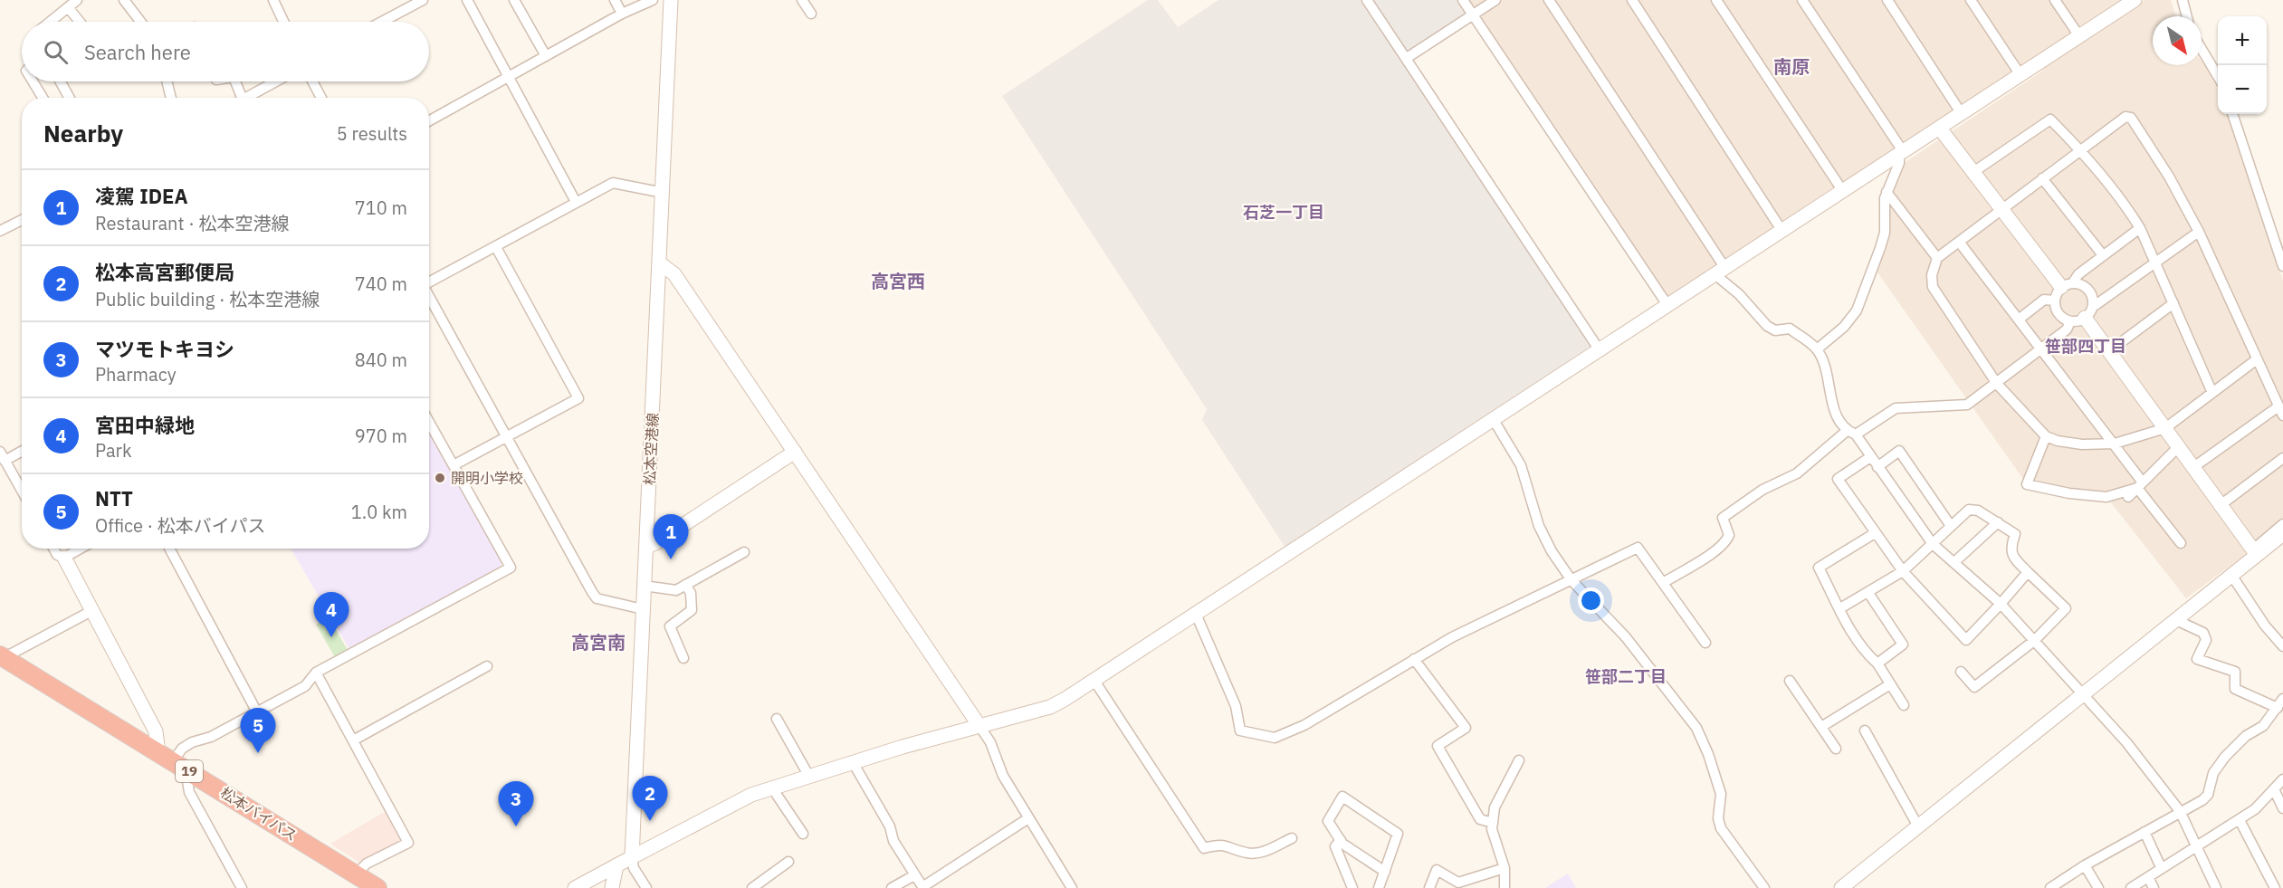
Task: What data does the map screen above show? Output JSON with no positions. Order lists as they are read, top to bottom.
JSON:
{
  "streets": {
    "highway": ["19", "松本バイパス"],
    "street": ["松本空港線"]
  },
  "districts": [
    "南原",
    "石芝一丁目",
    "高宮西",
    "笹部四丁目",
    "高宮南",
    "笹部二丁目"
  ],
  "places": ["開明小学校"],
  "north": "bottom right",
  "page": {
    "map_buttons": ["+", "−"],
    "search": "Search here",
    "heading": ["Nearby", "5 results"],
    "list": [
      {
        "mark": "1",
        "name": "凌駕 IDEA",
        "note": "Restaurant · 松本空港線",
        "value": "710 m"
      },
      {
        "mark": "2",
        "name": "松本高宮郵便局",
        "note": "Public building · 松本空港線",
        "value": "740 m"
      },
      {
        "mark": "3",
        "name": "マツモトキヨシ",
        "note": "Pharmacy",
        "value": "840 m"
      },
      {
        "mark": "4",
        "name": "宮田中緑地",
        "note": "Park",
        "value": "970 m"
      },
      {
        "mark": "5",
        "name": "NTT",
        "note": "Office · 松本バイパス",
        "value": "1.0 km"
      }
    ],
    "pins": [
      "1",
      "4",
      "5",
      "2",
      "3"
    ]
  }
}
